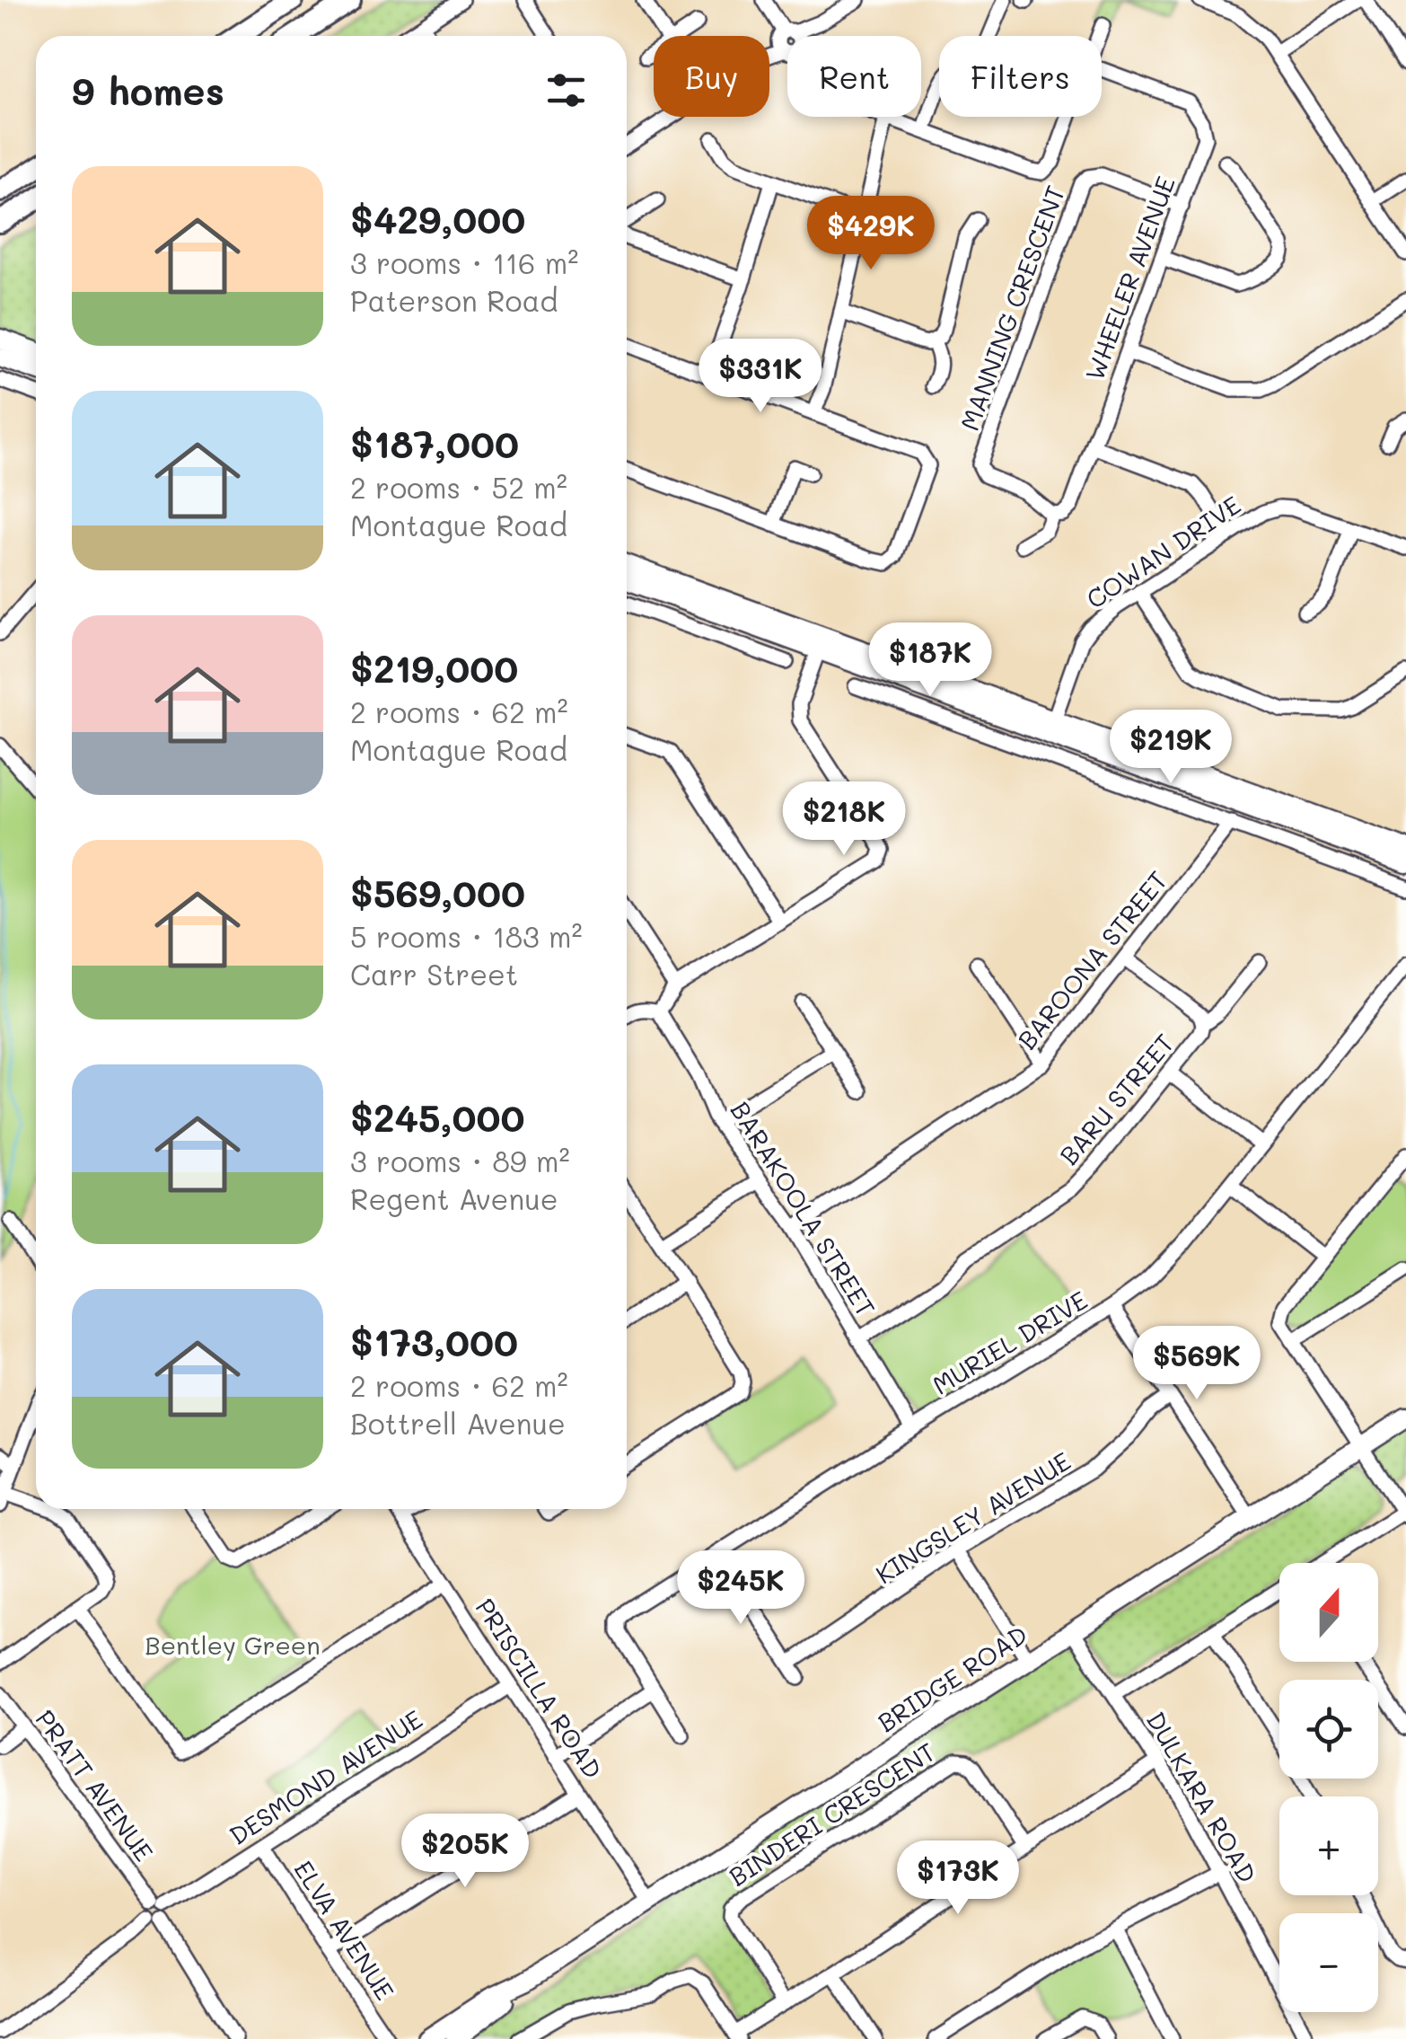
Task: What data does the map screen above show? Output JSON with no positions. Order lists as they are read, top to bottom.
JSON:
{
  "streets": {
    "main road": ["BRIDGE ROAD"],
    "street": [
      "WHEELER AVENUE",
      "MANNING CRESCENT",
      "COWAN DRIVE",
      "BAROONA STREET",
      "BARU STREET",
      "BARAKOOLA STREET",
      "MURIEL DRIVE",
      "KINGSLEY AVENUE",
      "PRISCILLA ROAD",
      "DESMOND AVENUE",
      "PRATT AVENUE",
      "DULKARA ROAD",
      "BINDERI CRESCENT",
      "ELVA AVENUE"
    ]
  },
  "crossings": [
    ["WHEELER AVENUE", "MANNING CRESCENT"],
    ["BAROONA STREET", "BARAKOOLA STREET"],
    ["BARU STREET", "BARAKOOLA STREET"],
    ["BARAKOOLA STREET", "MURIEL DRIVE"],
    ["BRIDGE ROAD", "PRISCILLA ROAD"],
    ["BRIDGE ROAD", "DULKARA ROAD"],
    ["PRISCILLA ROAD", "DESMOND AVENUE"],
    ["DESMOND AVENUE", "PRATT AVENUE"],
    ["DESMOND AVENUE", "ELVA AVENUE"]
  ],
  "parks": ["Bentley Green"],
  "north": "top",
  "page": {
    "chip": ["Buy", "Rent", "Filters"],
    "heading": "9 homes",
    "list": [
      {
        "name": "$429,000",
        "note": "3 rooms · 116 m² · Paterson Road"
      },
      {
        "name": "$187,000",
        "note": "2 rooms · 52 m² · Montague Road"
      },
      {
        "name": "$219,000",
        "note": "2 rooms · 62 m² · Montague Road"
      },
      {
        "name": "$569,000",
        "note": "5 rooms · 183 m² · Carr Street"
      },
      {
        "name": "$245,000",
        "note": "3 rooms · 89 m² · Regent Avenue"
      },
      {
        "name": "$173,000",
        "note": "2 rooms · 62 m² · Bottrell Avenue"
      }
    ],
    "price": [
      "$429K",
      "$331K",
      "$187K",
      "$219K",
      "$218K",
      "$569K",
      "$245K",
      "$205K",
      "$173K"
    ],
    "map_buttons": ["+", "−"]
  }
}
